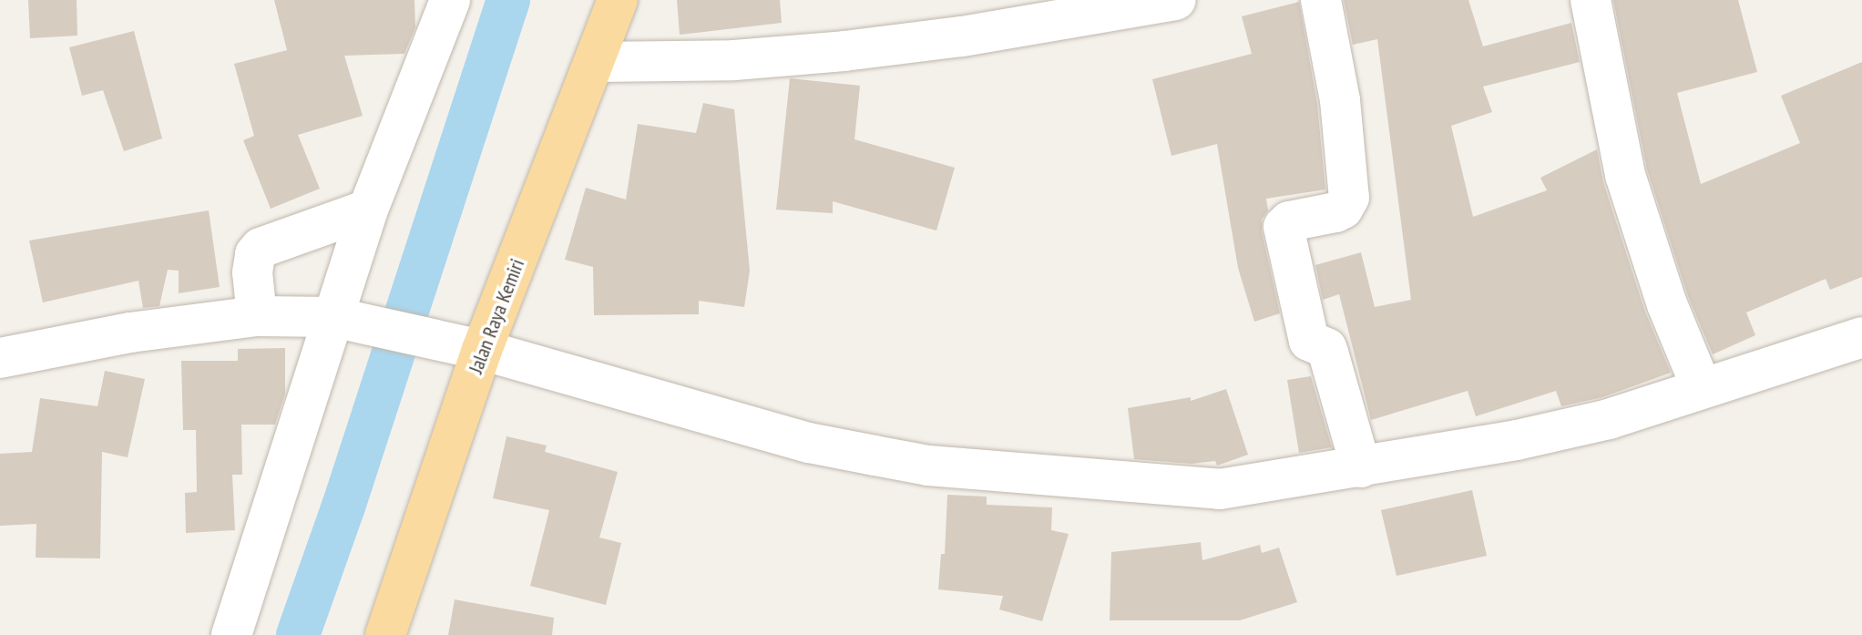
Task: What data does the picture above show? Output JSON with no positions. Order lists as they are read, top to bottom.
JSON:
{
  "streets": {
    "main road": ["Jalan Raya Kemiri"]
  }
}
